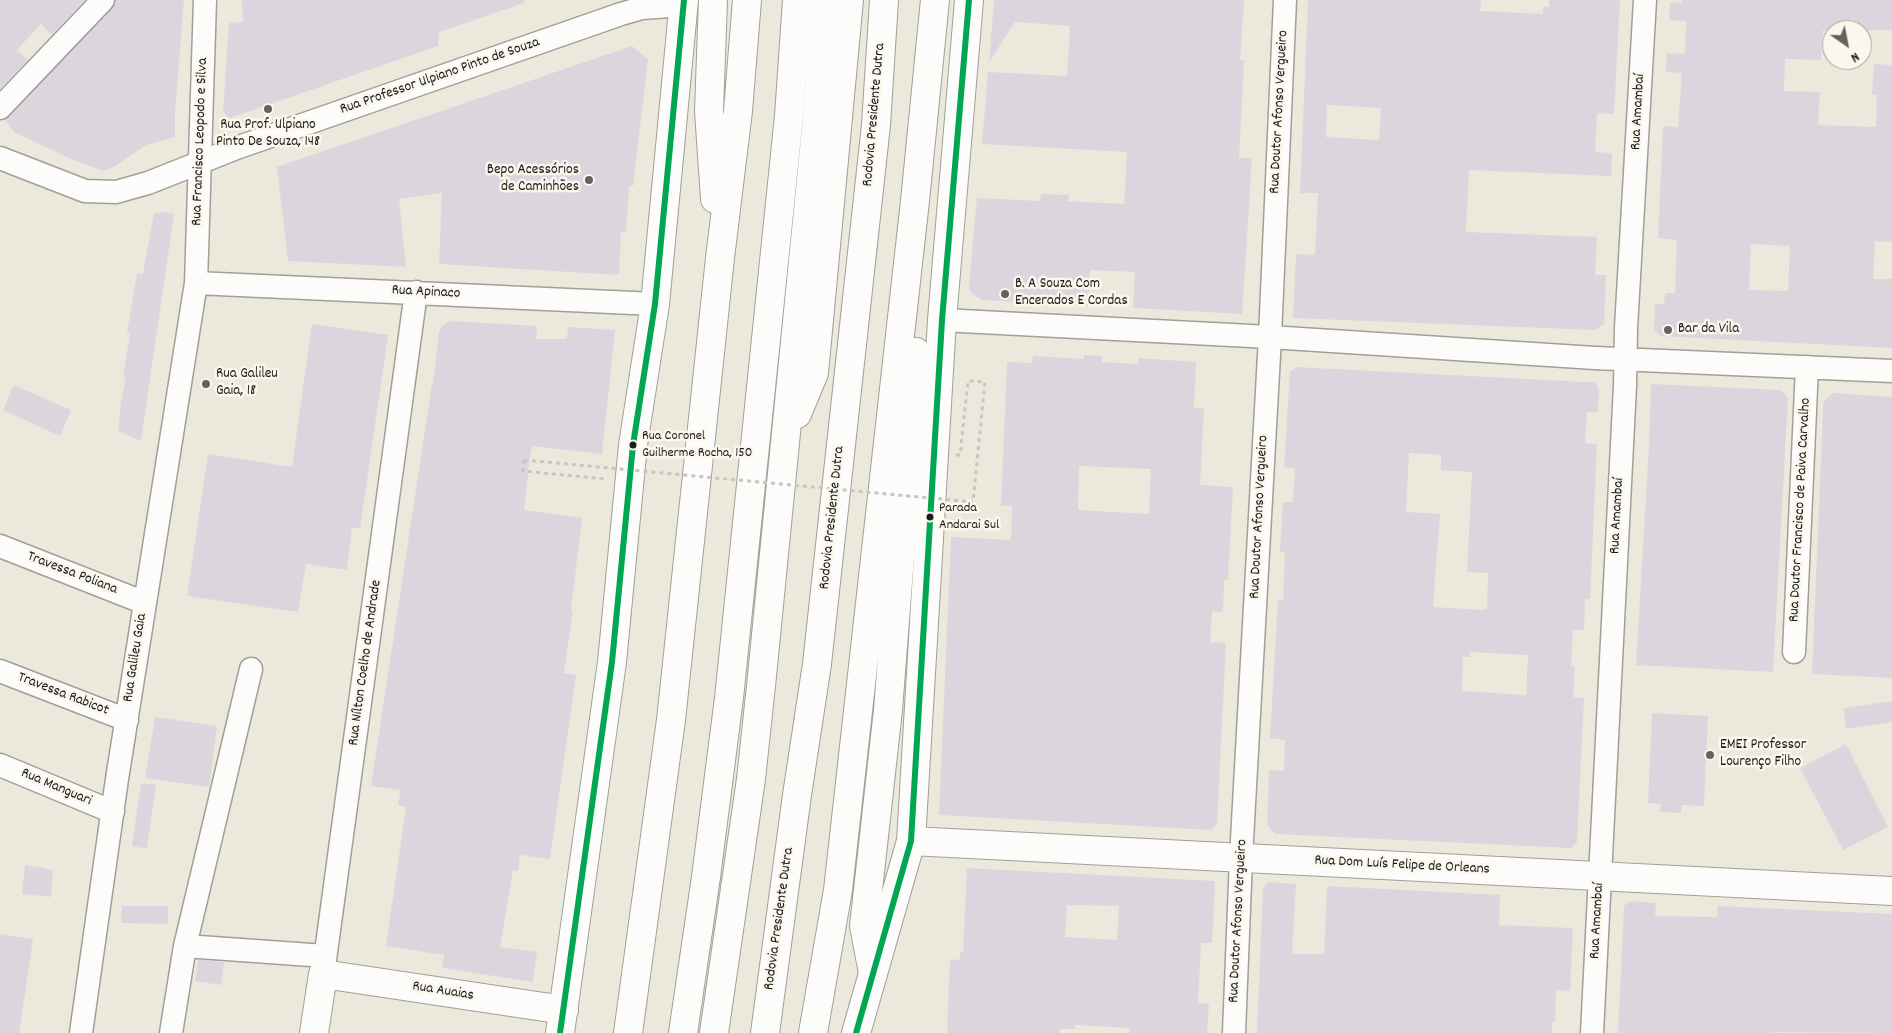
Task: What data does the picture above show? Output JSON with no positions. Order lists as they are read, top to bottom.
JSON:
{
  "streets": {
    "main road": [
      "Rodovia Presidente Dutra",
      "Rua Nílton Coelho de Andrade",
      "Rua Dom Luís Felipe de Orleans",
      "Rua Auaias"
    ],
    "street": [
      "Rua Professor Ulpiano Pinto de Souza",
      "Rua Doutor Afonso Vergueiro",
      "Rua Amambaí",
      "Rua Francisco Leopodo e Silva",
      "Rua Apinaco",
      "Rua Doutor Francisco de Paiva Carvalho",
      "Travessa Poliana",
      "Rua Galileu Gaia",
      "Travessa Rabicot",
      "Rua Manguari"
    ]
  },
  "crossings": [
    ["Rua Professor Ulpiano Pinto de Souza", "Rua Francisco Leopodo e Silva"],
    ["Rua Doutor Afonso Vergueiro", "Rua Dom Luís Felipe de Orleans"],
    ["Rua Amambaí", "Rua Dom Luís Felipe de Orleans"],
    ["Rua Francisco Leopodo e Silva", "Rua Apinaco"],
    ["Rua Francisco Leopodo e Silva", "Rua Galileu Gaia"],
    ["Rua Apinaco", "Rua Galileu Gaia"],
    ["Rua Apinaco", "Rua Nílton Coelho de Andrade"],
    ["Travessa Poliana", "Rua Galileu Gaia"],
    ["Rua Galileu Gaia", "Travessa Rabicot"],
    ["Rua Galileu Gaia", "Rua Manguari"],
    ["Rua Nílton Coelho de Andrade", "Rua Auaias"]
  ],
  "places": [
    "Rua Prof. Ulpiano Pinto De Souza, 148",
    "Bepo Acessórios de Caminhões",
    "B. A Souza Com Encerados E Cordas",
    "Bar da Vila",
    "Rua Galileu Gaia, 18",
    "Rua Coronel Guilherme Rocha, 150",
    "Parada Andarai Sul",
    "EMEI Professor Lourenço Filho"
  ],
  "north": "bottom right"
}
